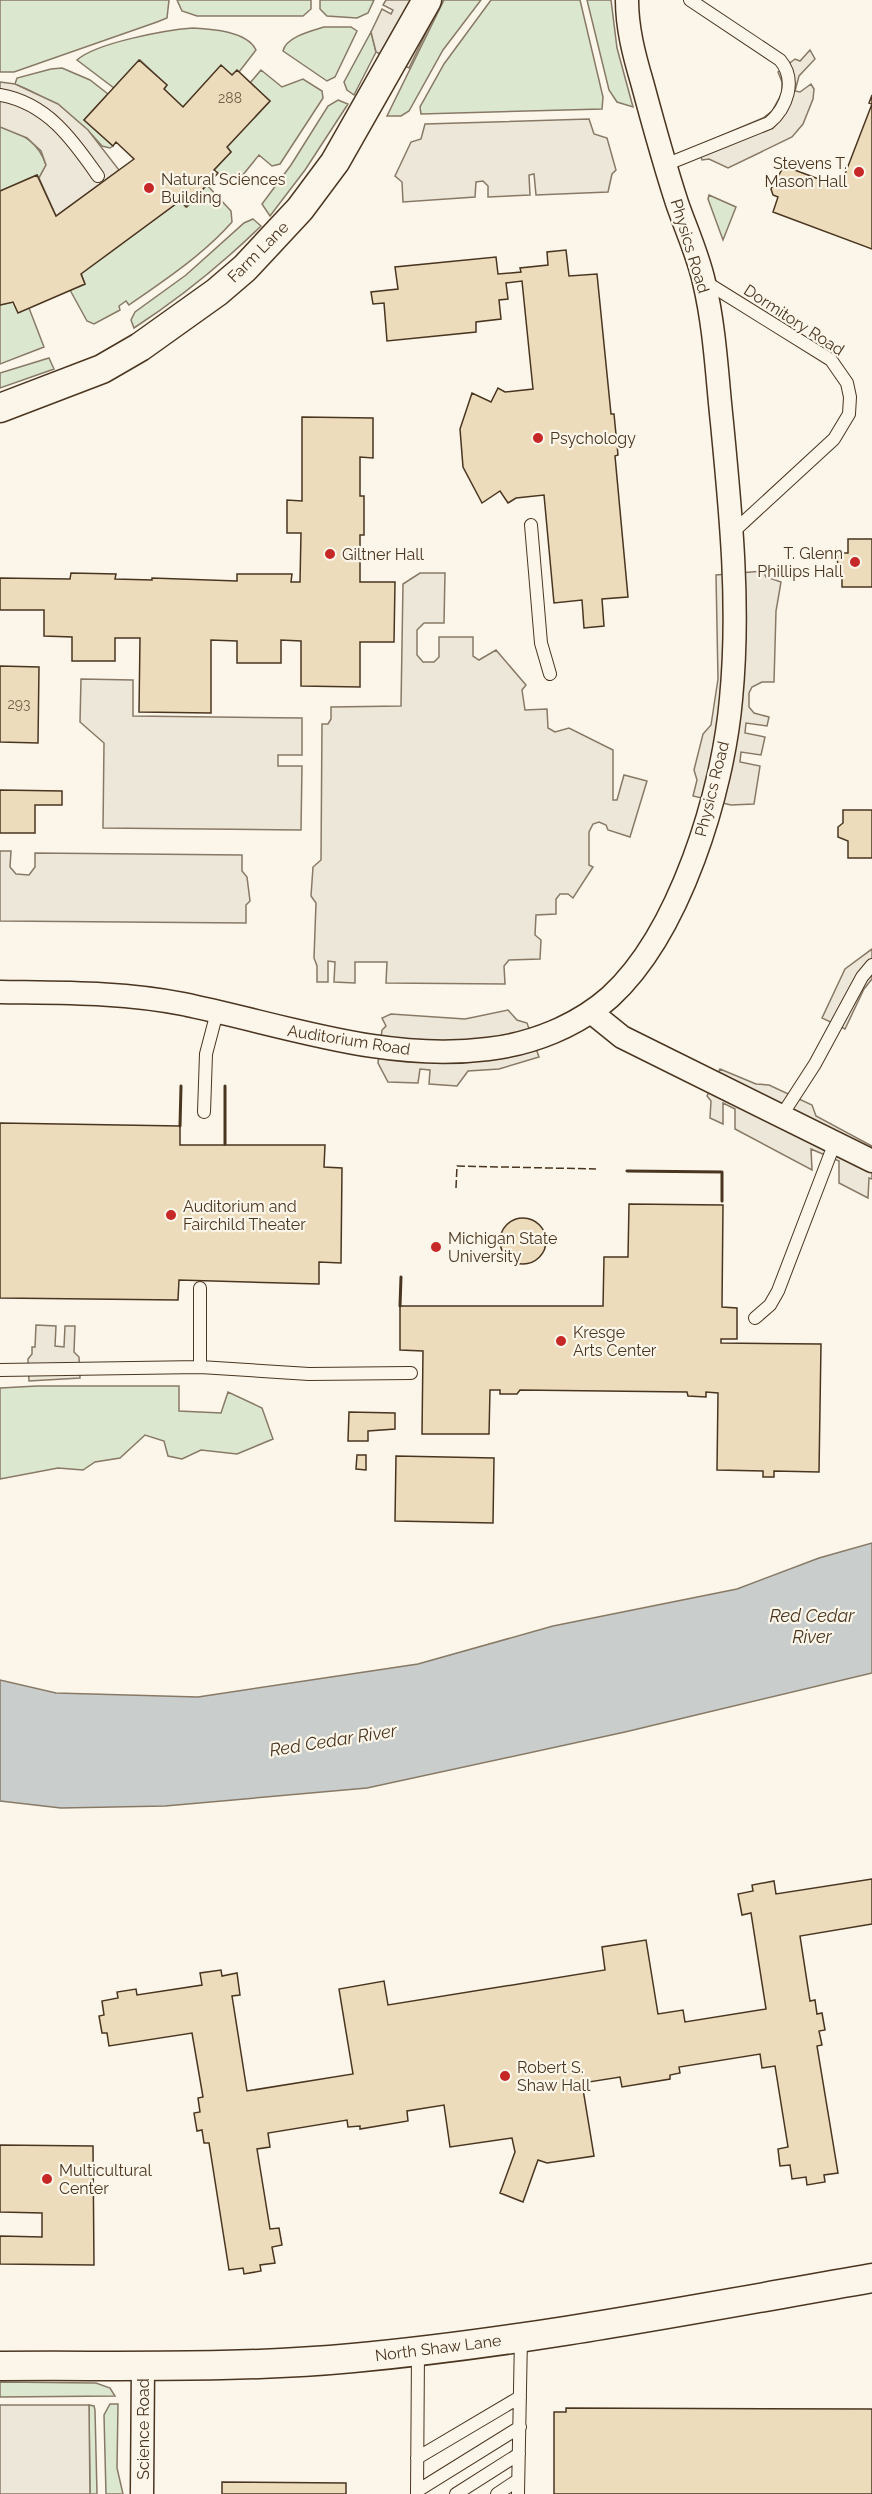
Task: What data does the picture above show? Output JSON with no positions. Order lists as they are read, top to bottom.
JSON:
{
  "streets": {
    "street": [
      "Physics Road",
      "Farm Lane",
      "Auditorium Road",
      "North Shaw Lane",
      "Science Road"
    ],
    "lane": ["Dormitory Road"]
  },
  "crossings": [
    ["Physics Road", "Dormitory Road"],
    ["Physics Road", "Auditorium Road"],
    ["North Shaw Lane", "Science Road"]
  ],
  "water": ["Red Cedar River"],
  "places": [
    "Stevens T. Mason Hall",
    "Natural Sciences Building",
    "Psychology",
    "Giltner Hall",
    "T. Glenn Phillips Hall",
    "Auditorium and Fairchild Theater",
    "Michigan State University",
    "Kresge Arts Center",
    "Robert S. Shaw Hall",
    "Multicultural Center"
  ],
  "house_numbers": ["288", "293"]
}
